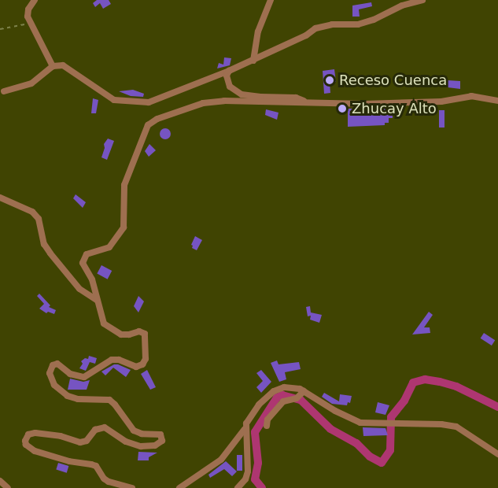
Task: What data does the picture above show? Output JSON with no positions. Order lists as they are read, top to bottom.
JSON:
{
  "places": ["Receso Cuenca", "Zhucay Alto"]
}
